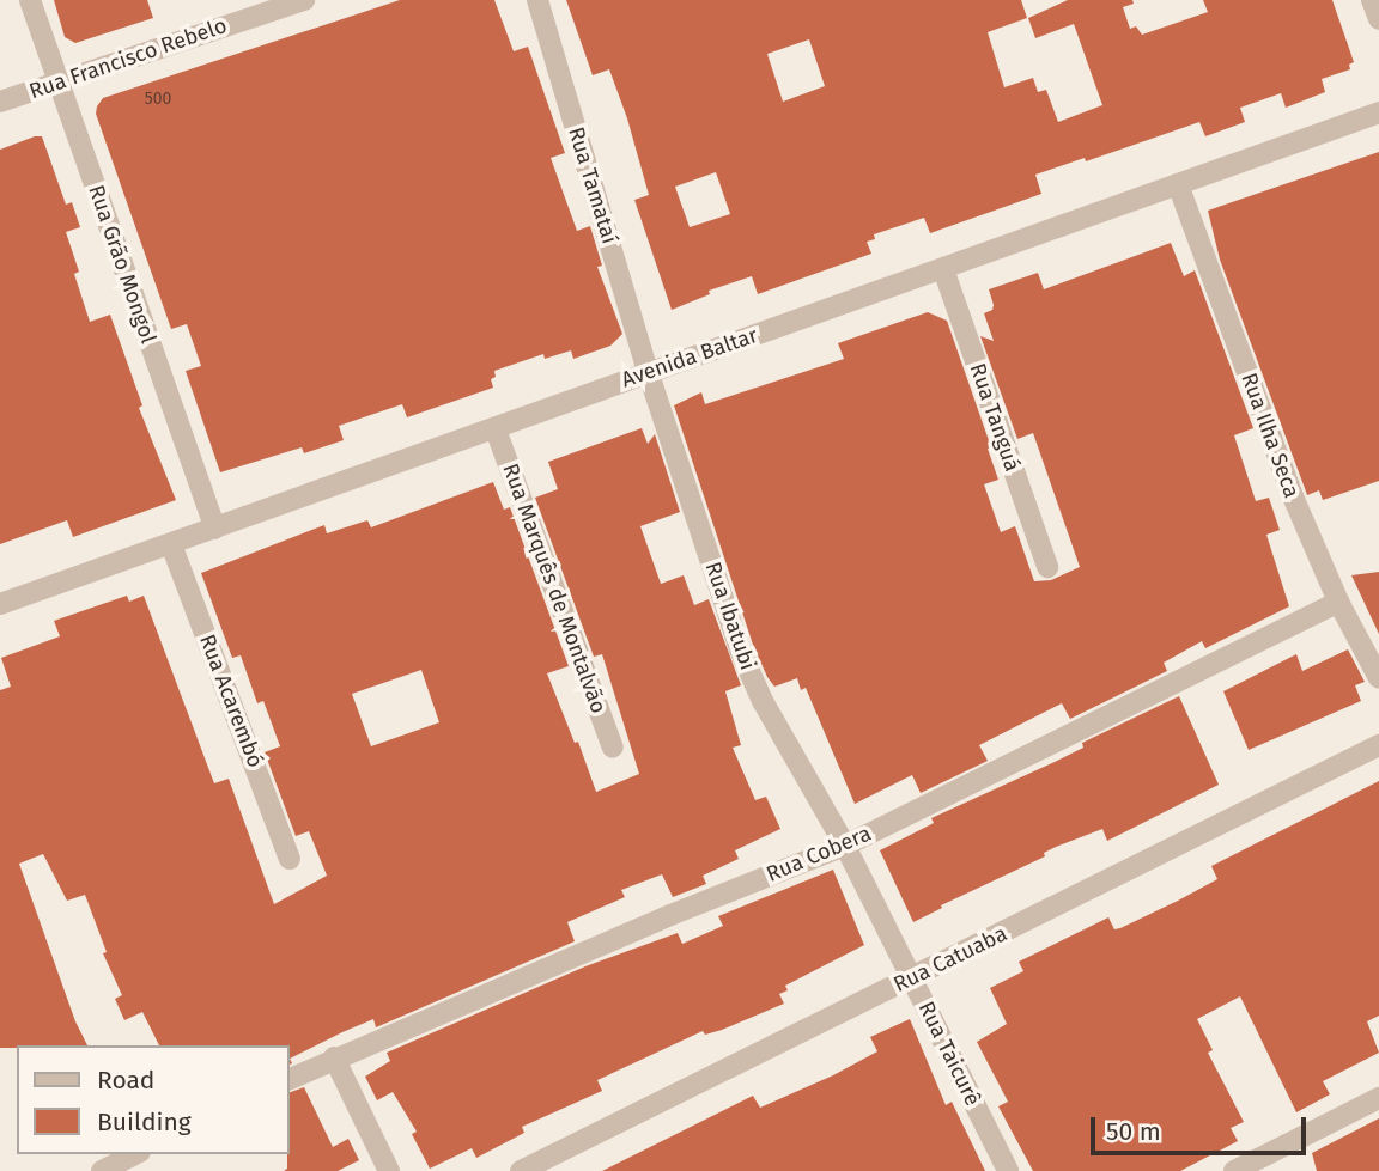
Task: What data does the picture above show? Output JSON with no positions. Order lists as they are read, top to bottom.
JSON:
{
  "streets": {
    "street": [
      "Rua Francisco Rebelo",
      "Rua Tamataí",
      "Rua Grão Mongol",
      "Avenida Baltar",
      "Rua Tanguá",
      "Rua Ilha Seca",
      "Rua Marquês de Montalvão",
      "Rua Ibatubi",
      "Rua Acarembó",
      "Rua Cobera",
      "Rua Catuaba",
      "Rua Taicurê"
    ]
  },
  "crossings": [
    ["Rua Francisco Rebelo", "Rua Grão Mongol"],
    ["Rua Tamataí", "Avenida Baltar"],
    ["Rua Tamataí", "Rua Ibatubi"],
    ["Rua Grão Mongol", "Avenida Baltar"],
    ["Avenida Baltar", "Rua Tanguá"],
    ["Avenida Baltar", "Rua Ilha Seca"],
    ["Avenida Baltar", "Rua Marquês de Montalvão"],
    ["Avenida Baltar", "Rua Ibatubi"],
    ["Avenida Baltar", "Rua Acarembó"],
    ["Rua Ilha Seca", "Rua Cobera"],
    ["Rua Ibatubi", "Rua Cobera"],
    ["Rua Ibatubi", "Rua Taicurê"],
    ["Rua Cobera", "Rua Taicurê"],
    ["Rua Catuaba", "Rua Taicurê"]
  ],
  "house_numbers": ["500"],
  "legend": ["Road", "Building"],
  "scale_bar": "50 m"
}
